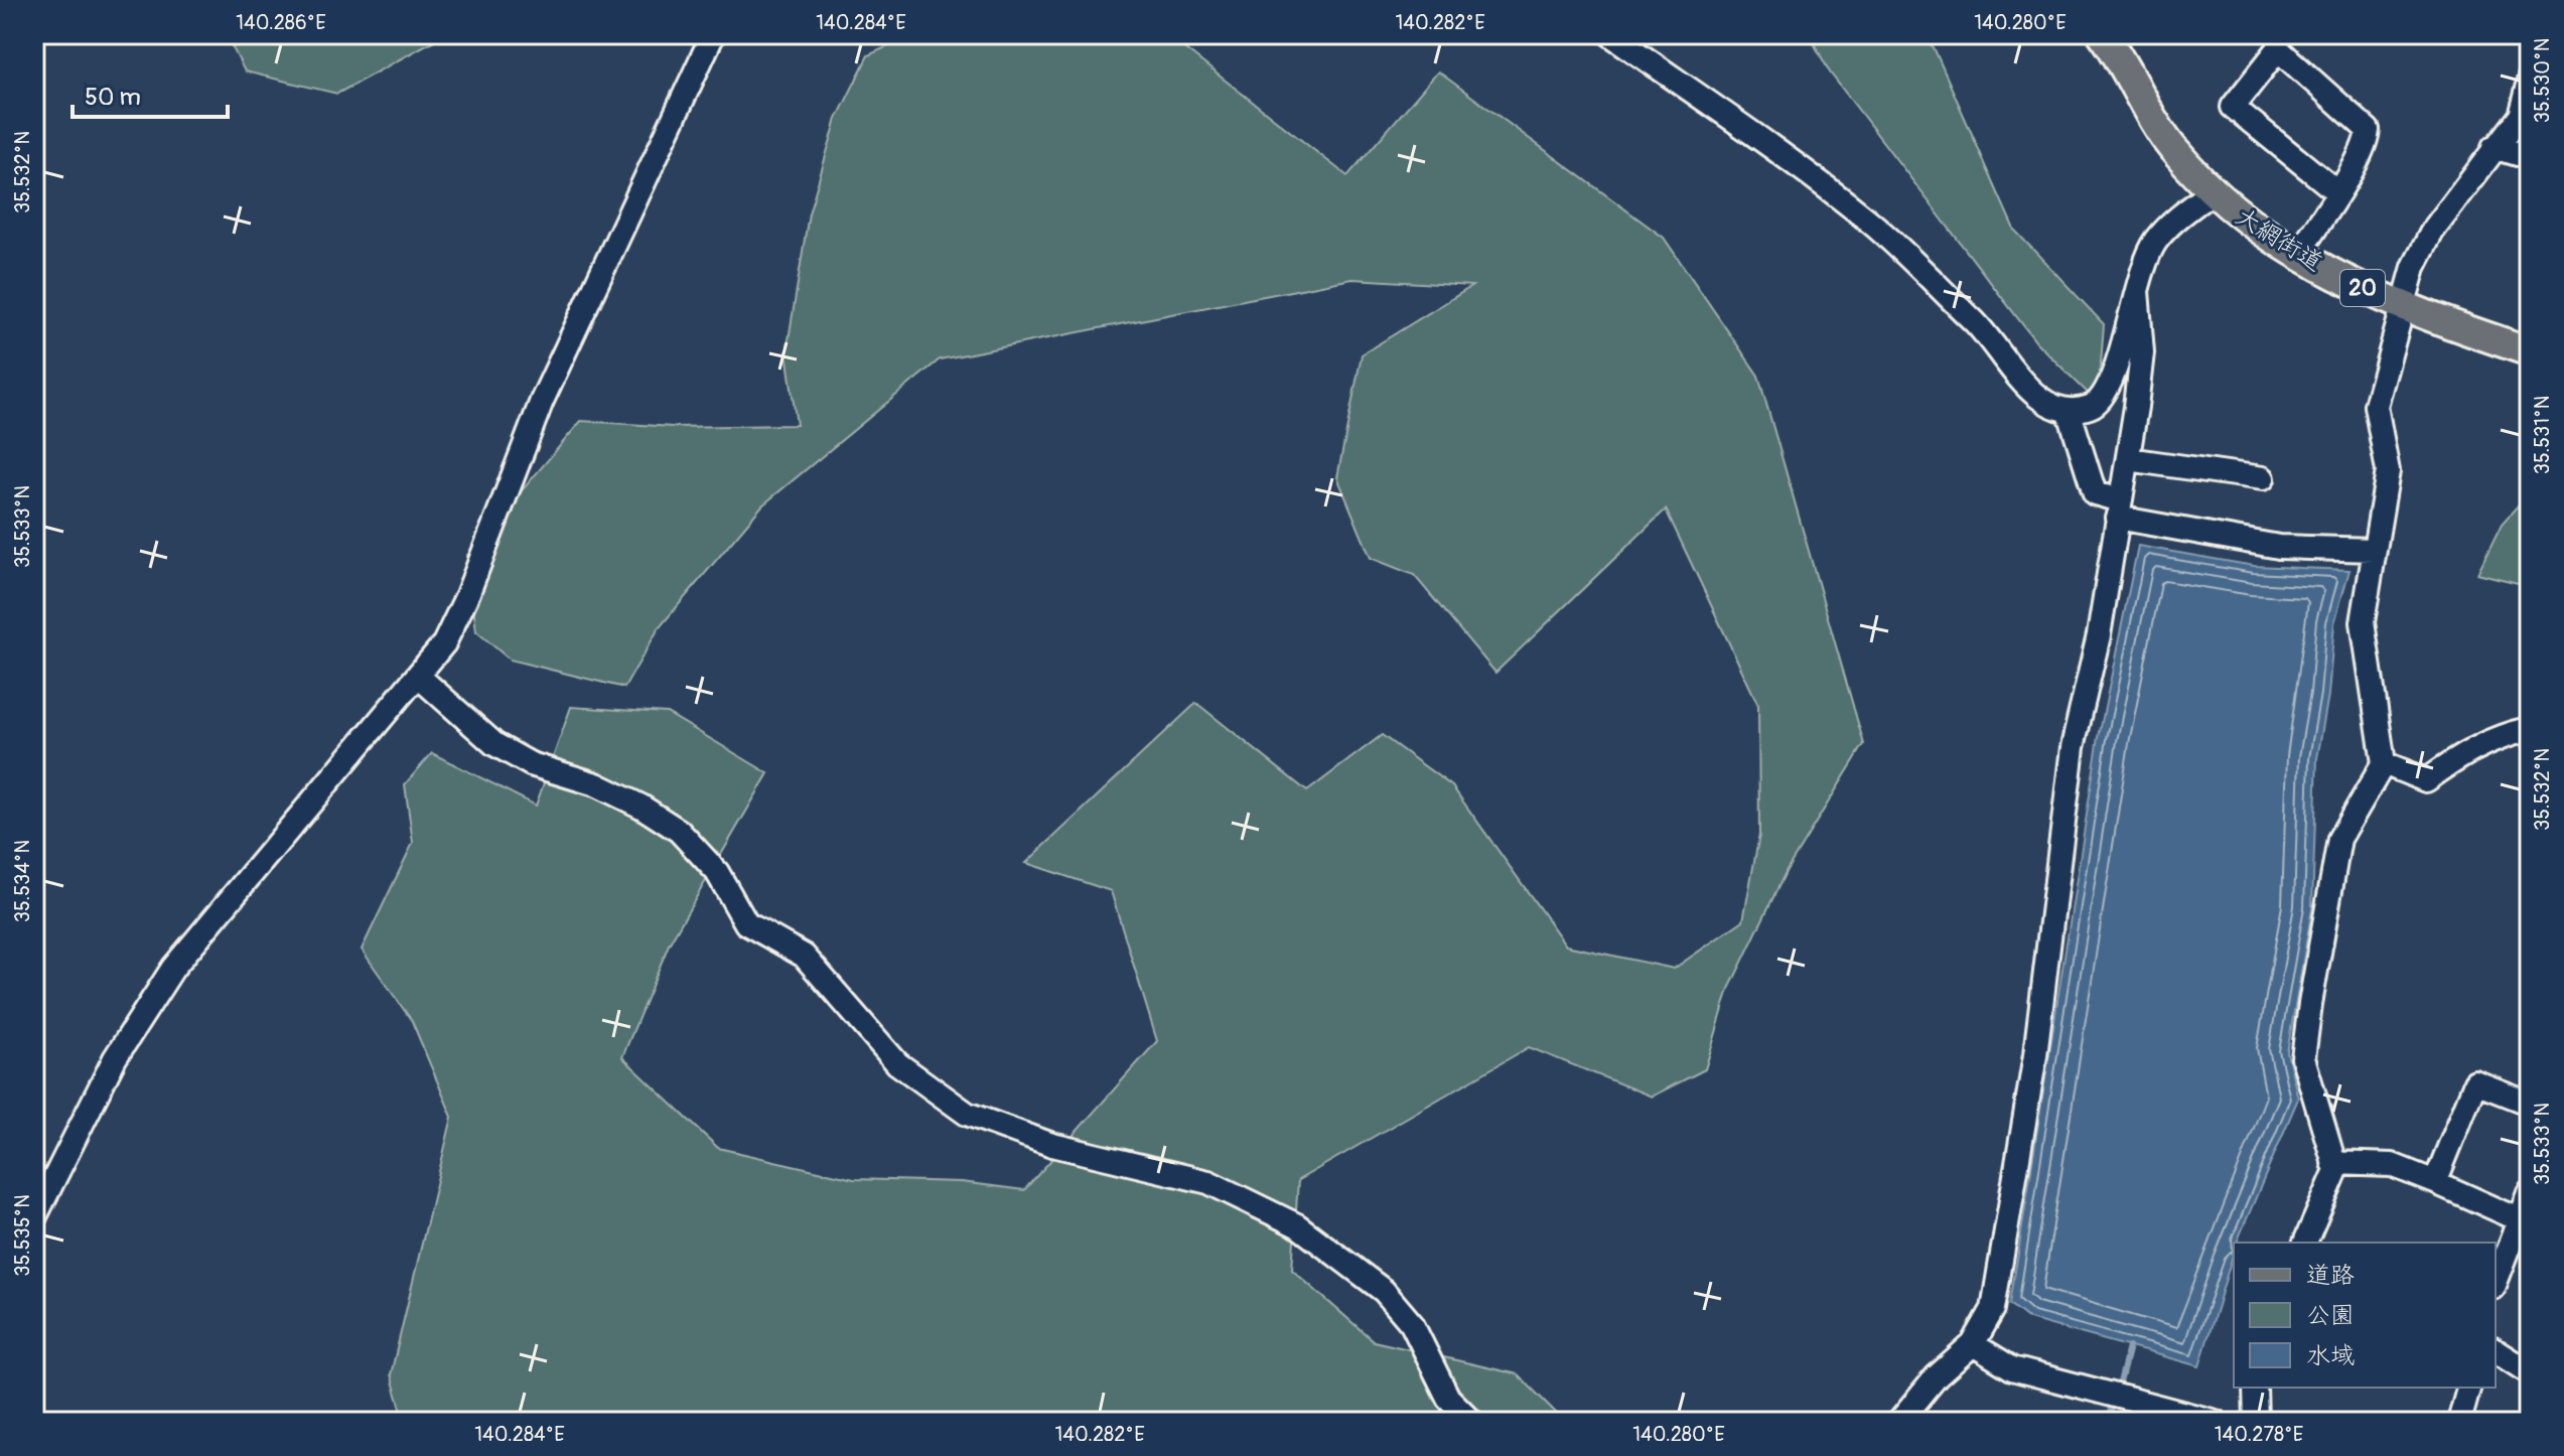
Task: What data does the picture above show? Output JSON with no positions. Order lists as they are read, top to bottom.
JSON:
{
  "streets": {
    "main road": ["大網街道", "20"]
  },
  "legend": ["道路", "公園", "水域"],
  "scale_bar": "50 m",
  "coordinates": [
    "140.286°E",
    "140.284°E",
    "140.282°E",
    "140.280°E",
    "35.530°N",
    "35.532°N",
    "35.531°N",
    "35.533°N",
    "35.534°N",
    "35.535°N",
    "140.278°E"
  ]
}
